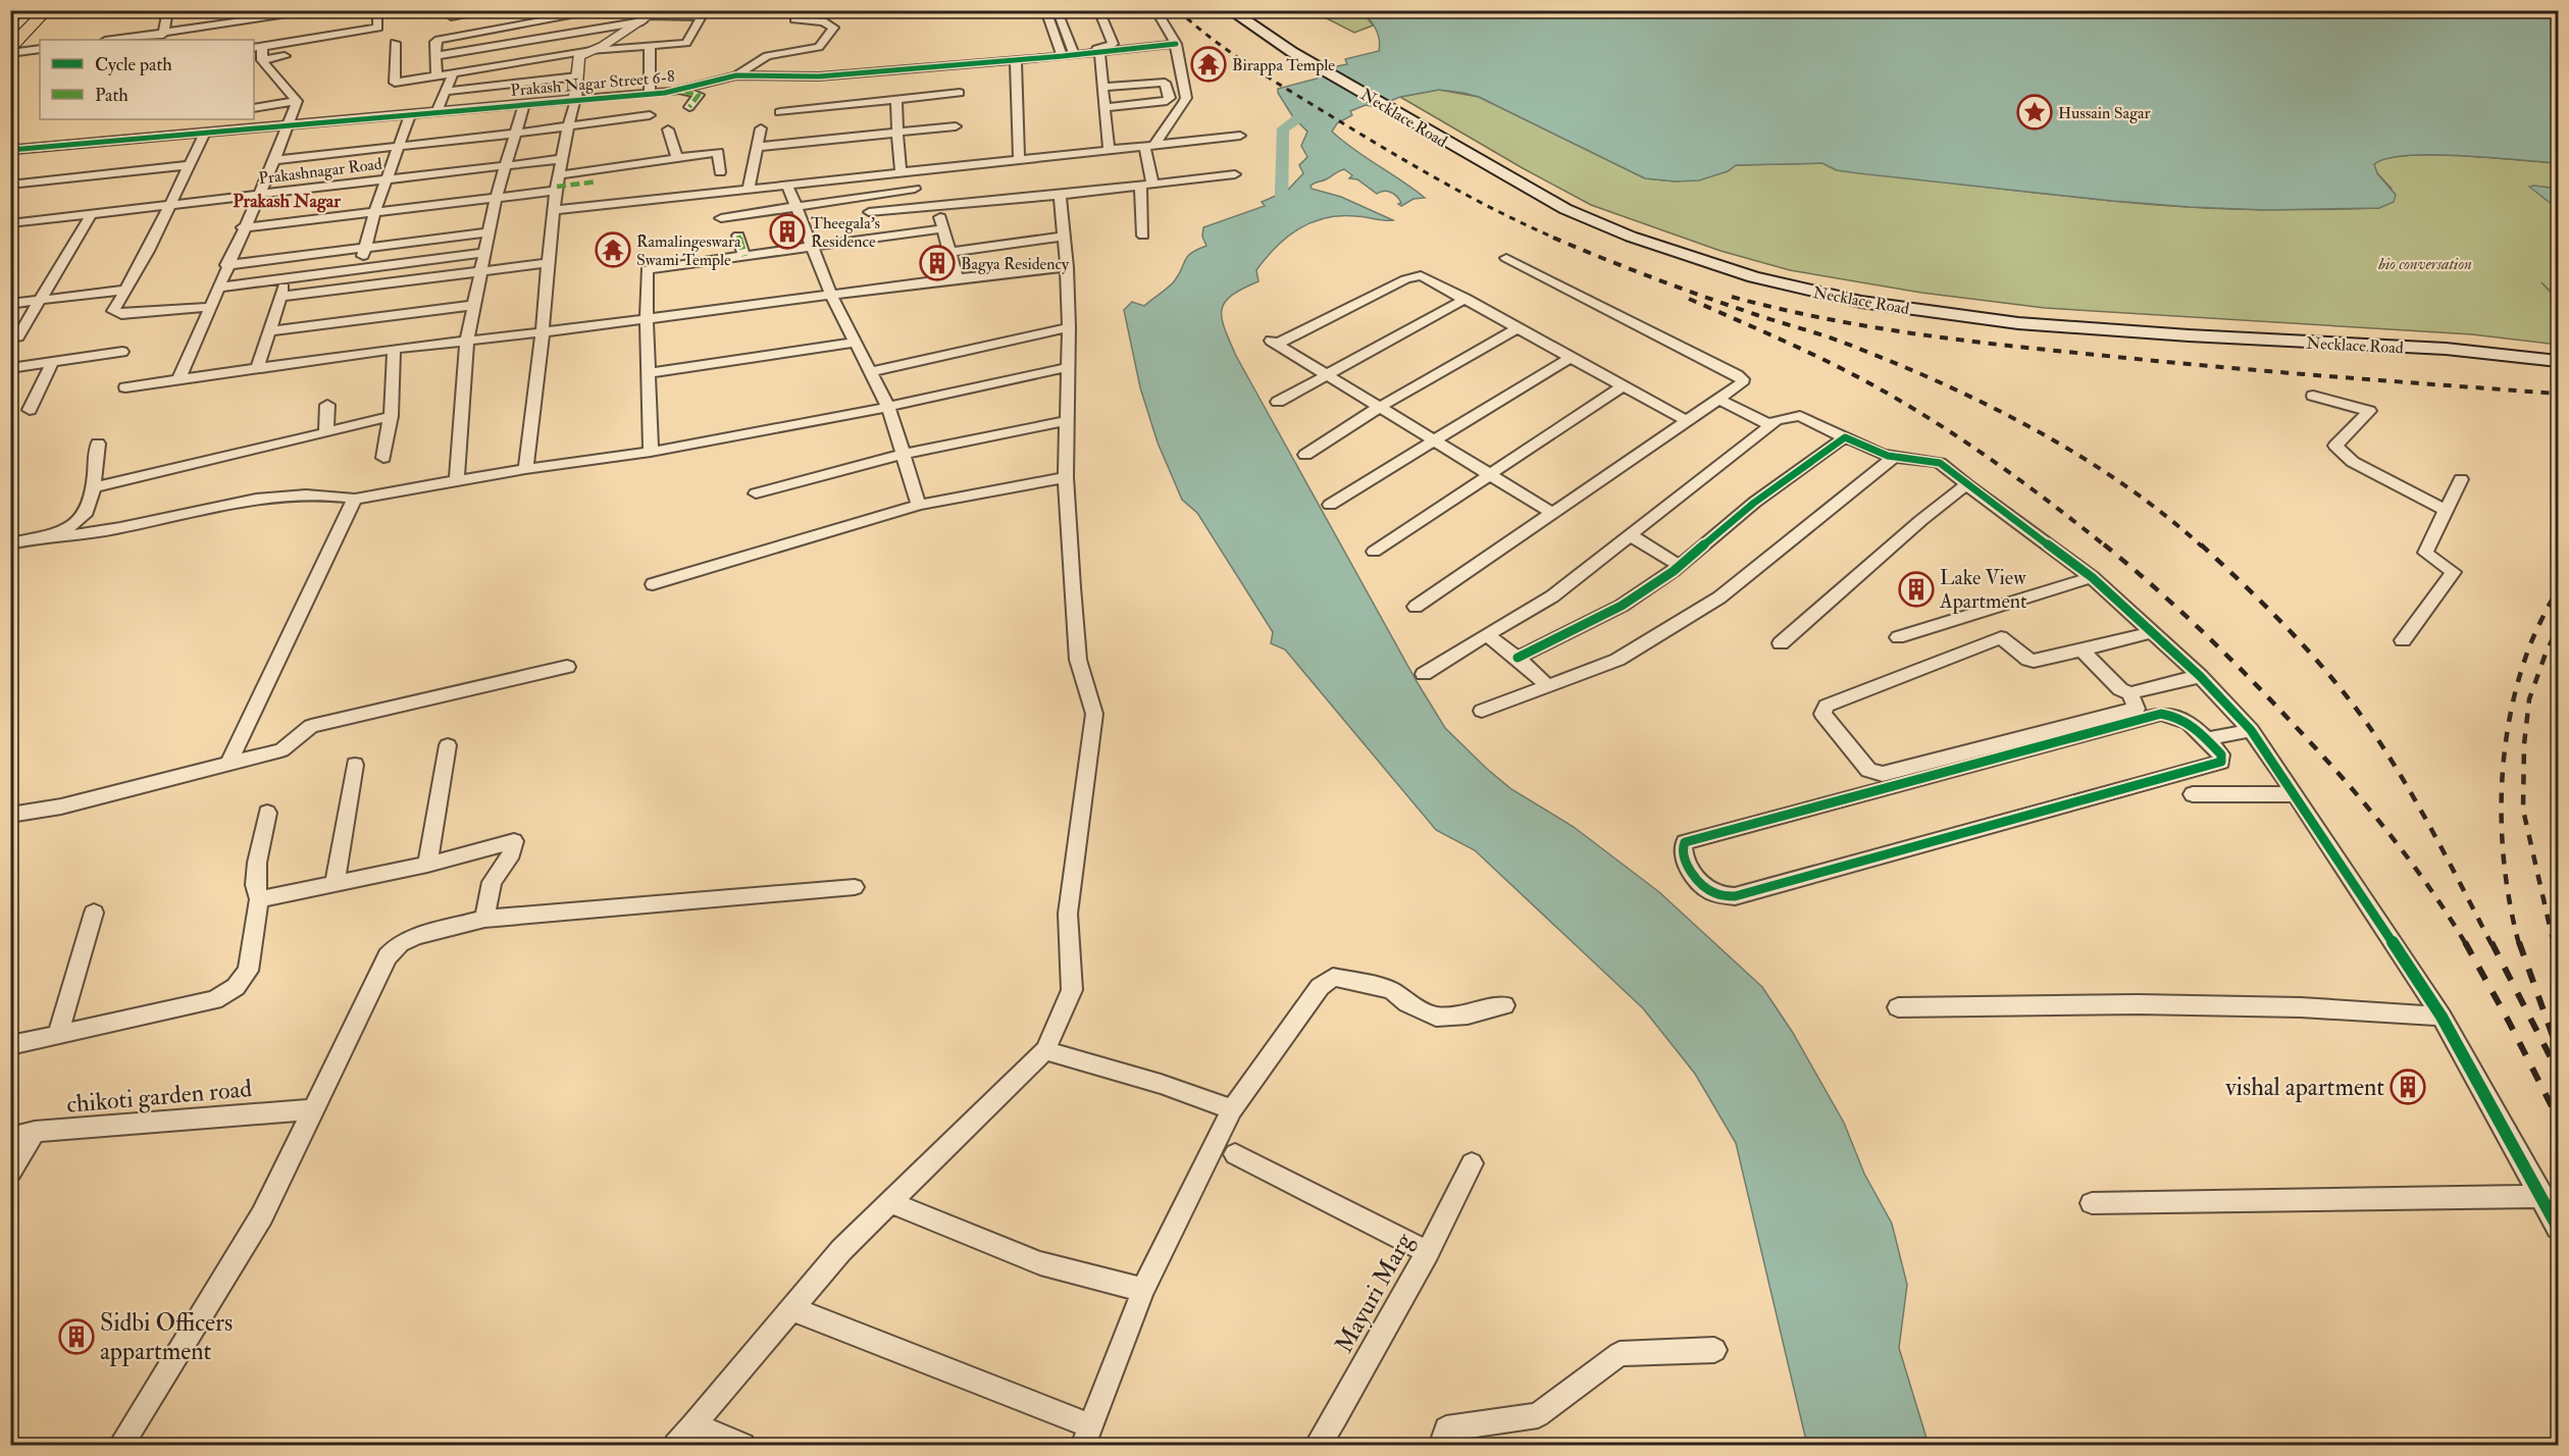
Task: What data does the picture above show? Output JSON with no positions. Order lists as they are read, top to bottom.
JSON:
{
  "streets": {
    "main road": ["Necklace Road"],
    "street": [
      "Prakash Nagar Street 6-8",
      "Prakashnagar Road",
      "chikoti garden road",
      "Mayuri Marg"
    ]
  },
  "districts": ["Prakash Nagar"],
  "parks": ["bio conversation"],
  "places": {
    "temple": ["Birappa Temple", "Ramalingeswara Swami Temple"],
    "place": ["Hussain Sagar"],
    "building": [
      "Theegala's Residence",
      "Bagya Residency",
      "Lake View Apartment",
      "vishal apartment",
      "Sidbi Officers appartment"
    ]
  },
  "legend": ["Cycle path", "Path"]
}
